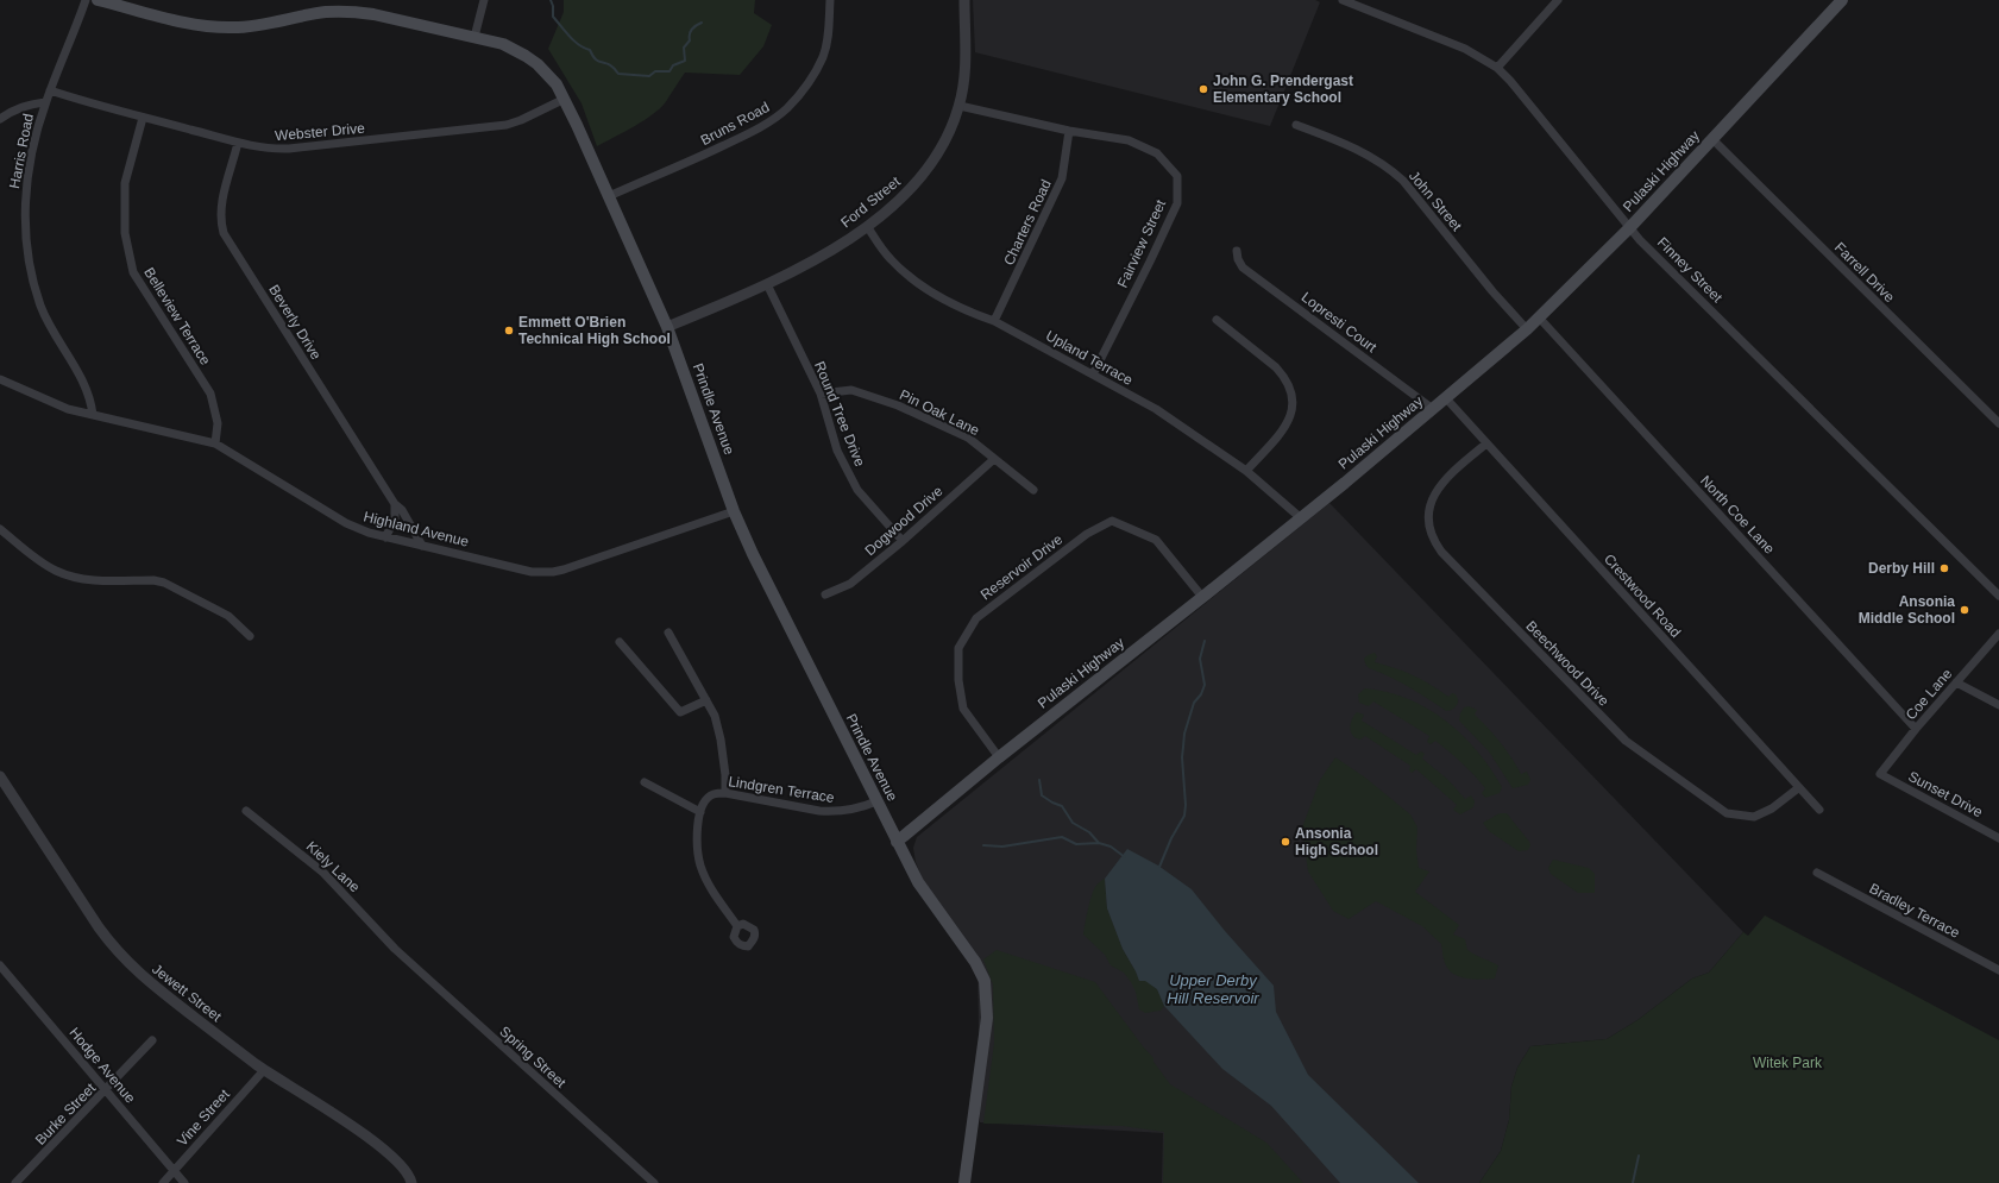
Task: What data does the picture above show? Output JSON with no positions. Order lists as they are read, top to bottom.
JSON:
{
  "streets": {
    "main road": ["Pulaski Highway", "Prindle Avenue"],
    "street": [
      "Bruns Road",
      "Webster Drive",
      "Harris Road",
      "John Street",
      "Ford Street",
      "Charters Road",
      "Fairview Street",
      "Finney Street",
      "Farrell Drive",
      "Belleview Terrace",
      "Beverly Drive",
      "Lopresti Court",
      "Upland Terrace",
      "Pin Oak Lane",
      "Round Tree Drive",
      "North Coe Lane",
      "Dogwood Drive",
      "Highland Avenue",
      "Reservoir Drive",
      "Crestwood Road",
      "Beechwood Drive",
      "Coe Lane",
      "Lindgren Terrace",
      "Sunset Drive",
      "Kiely Lane",
      "Bradley Terrace",
      "Jewett Street",
      "Spring Street",
      "Hodge Avenue",
      "Burke Street",
      "Vine Street"
    ]
  },
  "crossings": [
    ["Bruns Road", "Prindle Avenue"],
    ["Webster Drive", "Harris Road"],
    ["Webster Drive", "Belleview Terrace"],
    ["Webster Drive", "Beverly Drive"],
    ["Webster Drive", "Prindle Avenue"],
    ["Harris Road", "Highland Avenue"],
    ["Pulaski Highway", "John Street"],
    ["Pulaski Highway", "Finney Street"],
    ["Pulaski Highway", "Farrell Drive"],
    ["Pulaski Highway", "Lopresti Court"],
    ["Pulaski Highway", "Upland Terrace"],
    ["Pulaski Highway", "Prindle Avenue"],
    ["Pulaski Highway", "North Coe Lane"],
    ["Pulaski Highway", "Reservoir Drive"],
    ["Pulaski Highway", "Crestwood Road"],
    ["Ford Street", "Fairview Street"],
    ["Ford Street", "Upland Terrace"],
    ["Ford Street", "Prindle Avenue"],
    ["Ford Street", "Round Tree Drive"],
    ["Charters Road", "Fairview Street"],
    ["Charters Road", "Upland Terrace"],
    ["Fairview Street", "Upland Terrace"],
    ["Belleview Terrace", "Highland Avenue"],
    ["Beverly Drive", "Highland Avenue"],
    ["Prindle Avenue", "Highland Avenue"],
    ["Prindle Avenue", "Lindgren Terrace"],
    ["Pin Oak Lane", "Round Tree Drive"],
    ["Pin Oak Lane", "Dogwood Drive"],
    ["Round Tree Drive", "Dogwood Drive"],
    ["North Coe Lane", "Coe Lane"],
    ["Crestwood Road", "Beechwood Drive"],
    ["Coe Lane", "Sunset Drive"],
    ["Kiely Lane", "Spring Street"],
    ["Jewett Street", "Vine Street"],
    ["Hodge Avenue", "Burke Street"],
    ["Hodge Avenue", "Vine Street"]
  ],
  "water": ["Upper Derby Hill Reservoir"],
  "parks": ["Witek Park"],
  "places": [
    "John G. Prendergast Elementary School",
    "Emmett O'Brien Technical High School",
    "Derby Hill",
    "Ansonia Middle School",
    "Ansonia High School"
  ]
}
